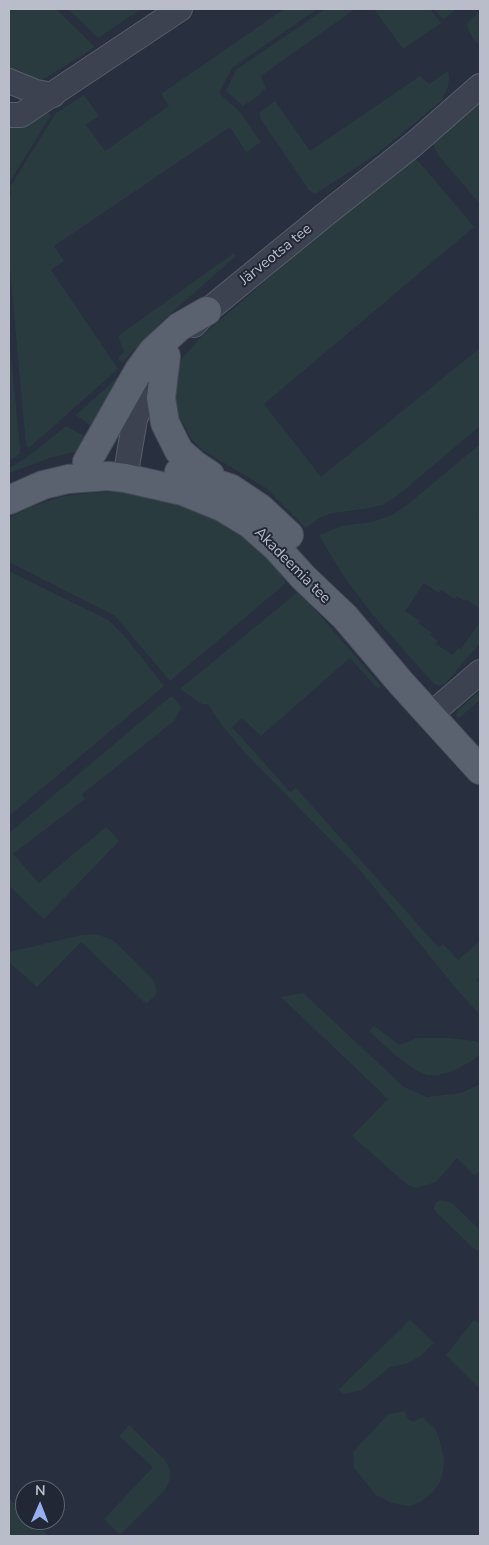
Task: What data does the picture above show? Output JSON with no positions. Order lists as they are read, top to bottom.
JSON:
{
  "streets": {
    "main road": ["Akadeemia tee"],
    "street": ["Järveotsa tee"]
  },
  "crossings": [
    ["Järveotsa tee", "Akadeemia tee"]
  ],
  "north": "top"
}
